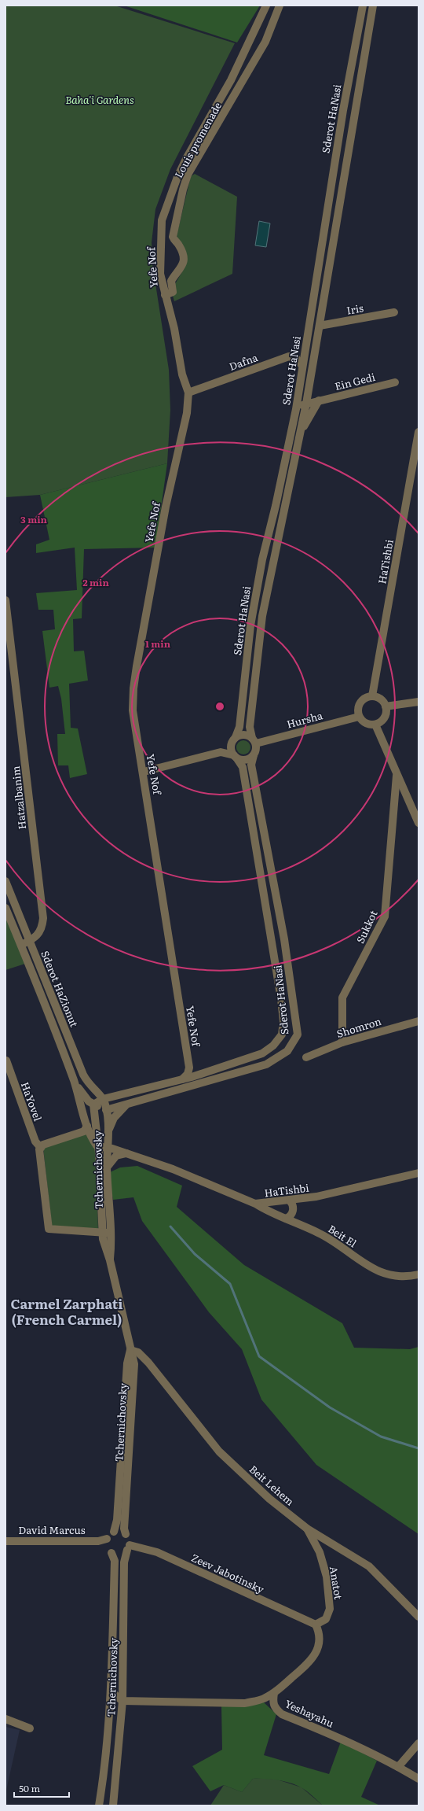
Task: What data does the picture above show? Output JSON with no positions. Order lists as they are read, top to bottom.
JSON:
{
  "streets": {
    "street": [
      "Sderot HaNasi",
      "Louis promenade",
      "Yefe Nof",
      "Iris",
      "Dafna",
      "Ein Gedi",
      "HaTishbi",
      "Hursha",
      "Hatzalbanim",
      "Sukkot",
      "Sderot HaZionut",
      "Shomron",
      "HaYovel",
      "Tchernichovsky",
      "Beit El",
      "Beit Lehem",
      "David Marcus",
      "Zeev Jabotinsky",
      "Anatot",
      "Yeshayahu"
    ]
  },
  "crossings": [
    ["Sderot HaNasi", "Iris"],
    ["Sderot HaNasi", "Dafna"],
    ["Sderot HaNasi", "Ein Gedi"],
    ["Sderot HaNasi", "Hursha"],
    ["Sderot HaNasi", "Sderot HaZionut"],
    ["Sderot HaNasi", "Tchernichovsky"],
    ["Louis promenade", "Yefe Nof"],
    ["Yefe Nof", "Dafna"],
    ["HaTishbi", "Hursha"],
    ["HaTishbi", "Tchernichovsky"],
    ["HaTishbi", "Beit El"],
    ["Hatzalbanim", "Sderot HaZionut"],
    ["Sukkot", "Shomron"],
    ["Sderot HaZionut", "Tchernichovsky"],
    ["Tchernichovsky", "Beit Lehem"],
    ["Tchernichovsky", "David Marcus"],
    ["Tchernichovsky", "Zeev Jabotinsky"],
    ["Tchernichovsky", "Yeshayahu"],
    ["Beit Lehem", "Anatot"],
    ["David Marcus", "Zeev Jabotinsky"],
    ["Zeev Jabotinsky", "Anatot"]
  ],
  "districts": ["Carmel Zarphati (French Carmel)"],
  "parks": ["Baha'i Gardens"],
  "scale_bar": "50 m",
  "rings": ["3 min", "2 min", "1 min"]
}
